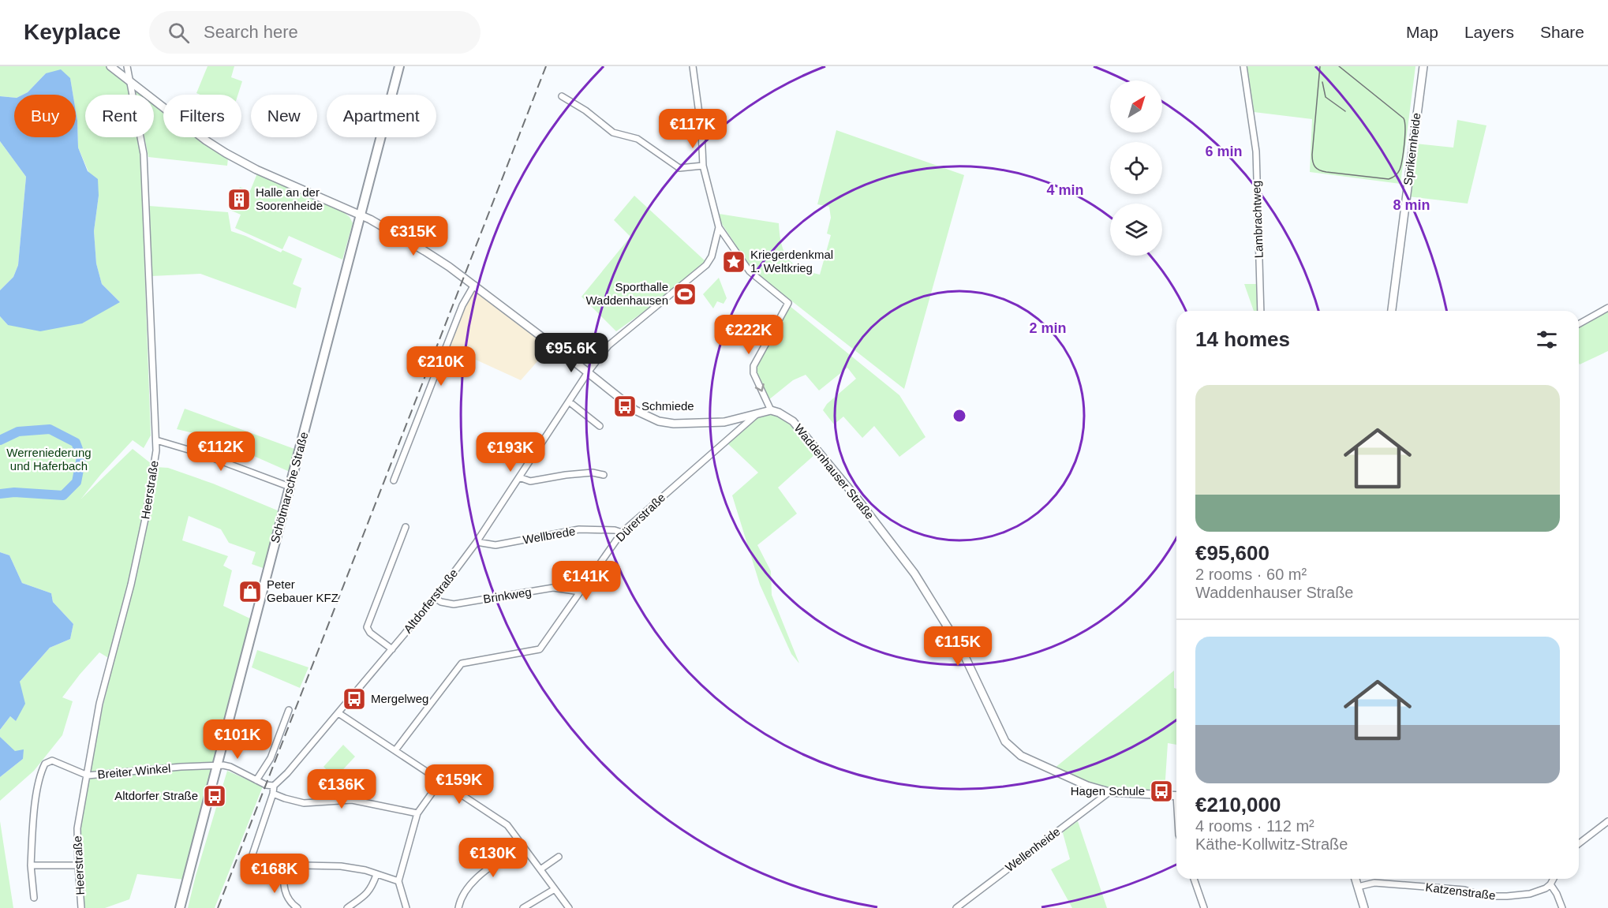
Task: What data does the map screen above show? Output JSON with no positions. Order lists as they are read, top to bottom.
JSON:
{
  "streets": {
    "main road": ["Sprikernheide", "Waddenhauser Straße", "Schötmarsche Straße"],
    "street": [
      "Lambrachtweg",
      "Heerstraße",
      "Dürerstraße",
      "Wellbrede",
      "Brinkweg",
      "Altdorferstraße",
      "Breiter Winkel",
      "Wellenheide",
      "Katzenstraße"
    ]
  },
  "crossings": [
    ["Waddenhauser Straße", "Wellenheide"],
    ["Schötmarsche Straße", "Breiter Winkel"],
    ["Heerstraße", "Breiter Winkel"],
    ["Dürerstraße", "Wellbrede"],
    ["Dürerstraße", "Brinkweg"],
    ["Wellbrede", "Altdorferstraße"],
    ["Brinkweg", "Altdorferstraße"]
  ],
  "parks": ["Werreniederung und Haferbach"],
  "places": {
    "building": ["Halle an der Soorenheide"],
    "place": ["Kriegerdenkmal 1. Weltkrieg"],
    "sports": ["Sporthalle Waddenhausen"],
    "bus stop": [
      "Schmiede",
      "Mergelweg",
      "Hagen Schule",
      "Altdorfer Straße"
    ],
    "shop": ["Peter Gebauer KFZ"]
  },
  "north": "top right",
  "page": {
    "header": "Keyplace",
    "search": "Search here",
    "nav": ["Map", "Layers", "Share"],
    "chip": [
      "Buy",
      "Rent",
      "Filters",
      "New",
      "Apartment"
    ],
    "price": [
      "€117K",
      "€315K",
      "€222K",
      "€95.6K",
      "€210K",
      "€112K",
      "€193K",
      "€141K",
      "€115K",
      "€101K",
      "€159K",
      "€136K",
      "€130K",
      "€168K"
    ],
    "heading": "14 homes",
    "list": [
      {
        "name": "€95,600",
        "note": "2 rooms · 60 m² · Waddenhauser Straße"
      },
      {
        "name": "€210,000",
        "note": "4 rooms · 112 m² · Käthe-Kollwitz-Straße"
      }
    ]
  },
  "rings": [
    "6 min",
    "4 min",
    "8 min",
    "2 min"
  ]
}
